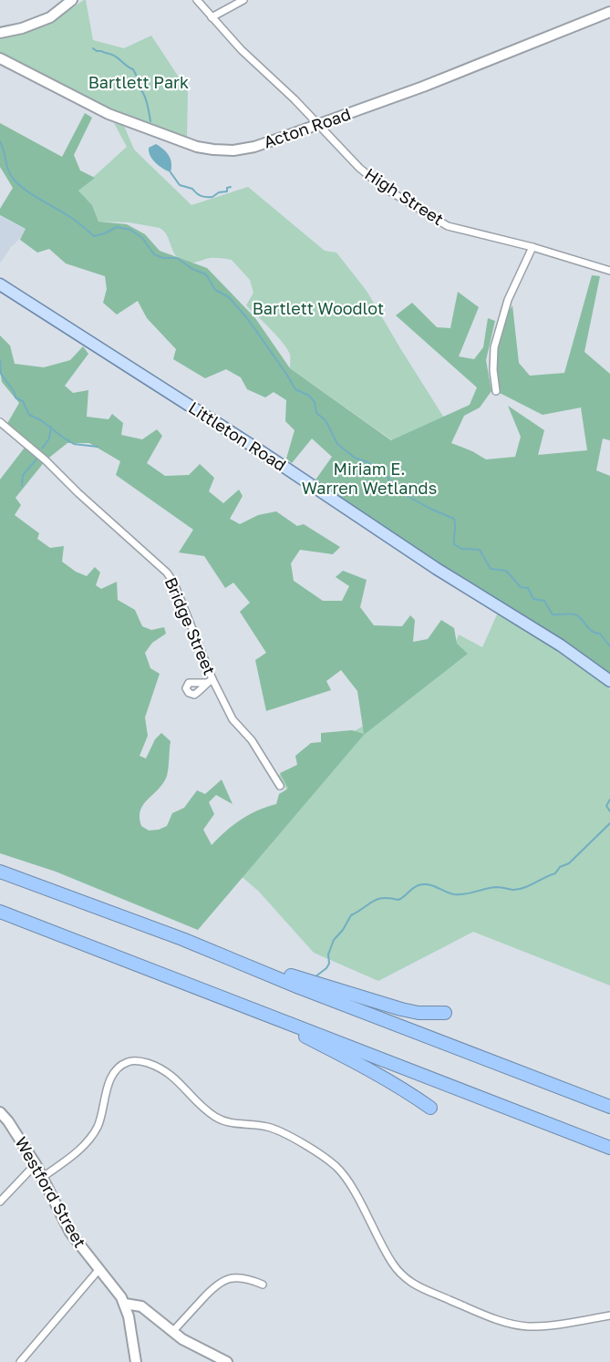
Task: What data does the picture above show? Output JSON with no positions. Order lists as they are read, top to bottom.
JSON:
{
  "streets": {
    "main road": ["Acton Road", "Littleton Road", "Westford Street"],
    "street": ["High Street", "Bridge Street"]
  },
  "crossings": [
    ["Acton Road", "High Street"]
  ],
  "parks": ["Bartlett Park", "Bartlett Woodlot", "Miriam E. Warren Wetlands"]
}
